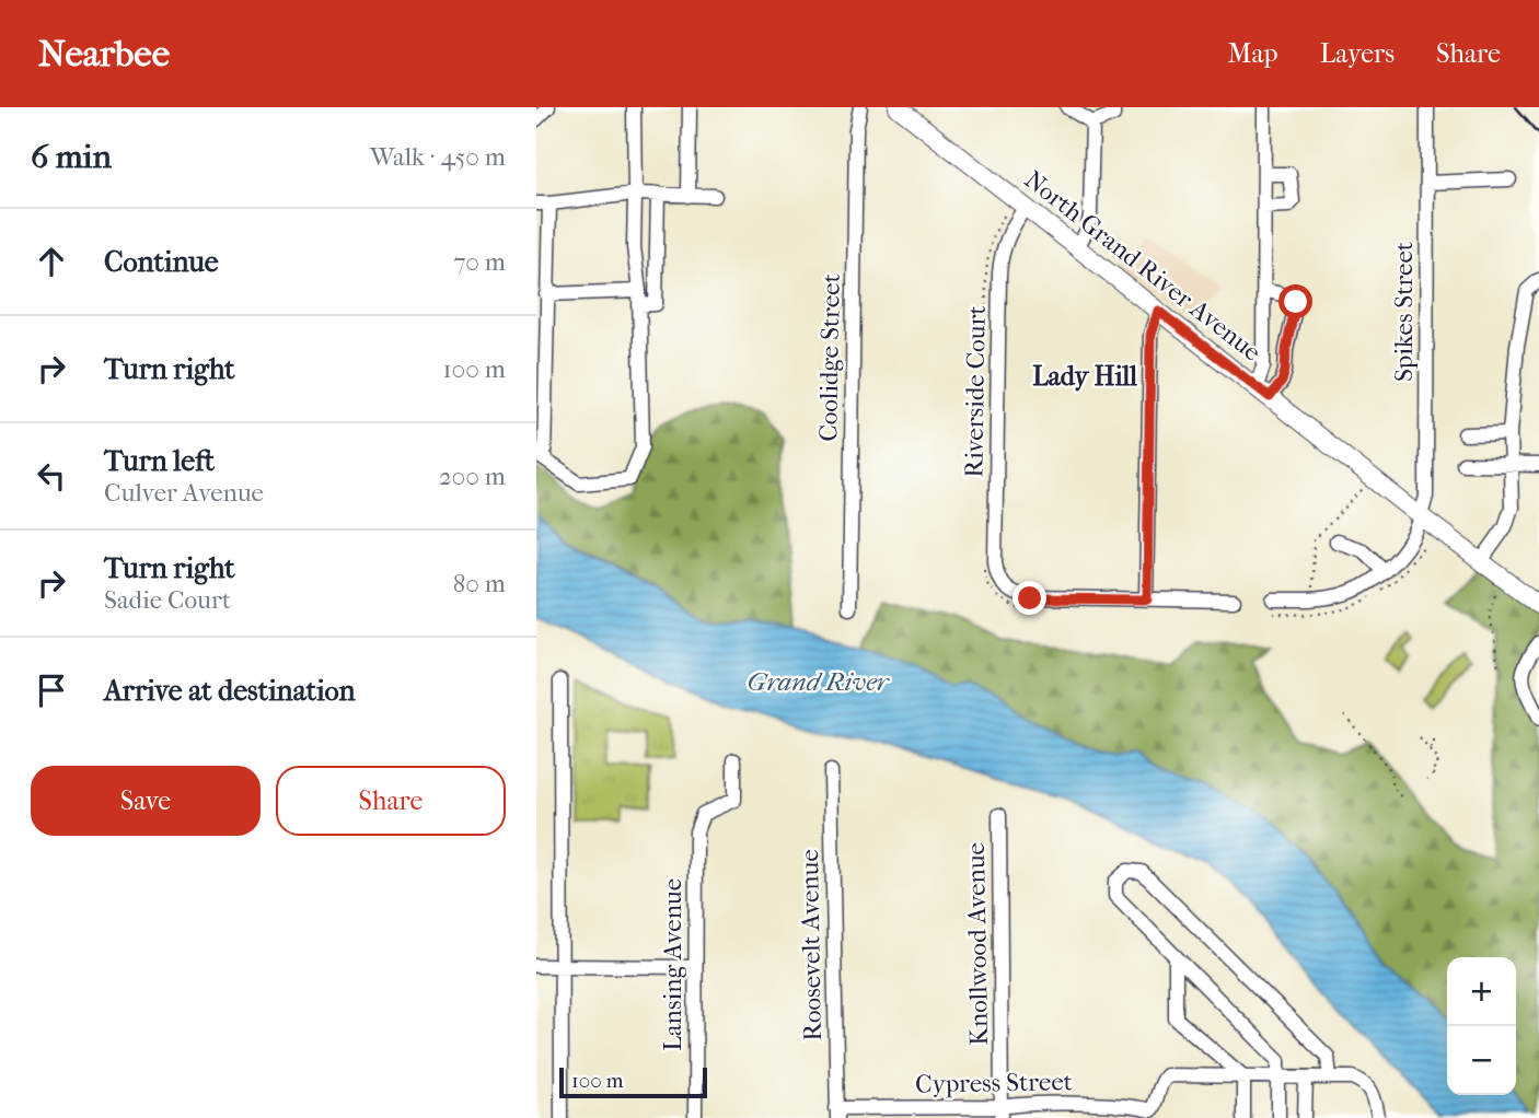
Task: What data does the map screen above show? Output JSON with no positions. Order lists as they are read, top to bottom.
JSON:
{
  "streets": {
    "main road": ["North Grand River Avenue"],
    "street": [
      "Spikes Street",
      "Coolidge Street",
      "Riverside Court",
      "Knollwood Avenue",
      "Roosevelt Avenue",
      "Lansing Avenue",
      "Cypress Street"
    ]
  },
  "crossings": [
    ["North Grand River Avenue", "Spikes Street"],
    ["North Grand River Avenue", "Riverside Court"],
    ["Knollwood Avenue", "Cypress Street"],
    ["Roosevelt Avenue", "Cypress Street"]
  ],
  "districts": ["Lady Hill"],
  "water": ["Grand River"],
  "scale_bar": "100 m",
  "page": {
    "header": "Nearbee",
    "nav": ["Map", "Layers", "Share"],
    "heading": ["6 min", "Walk · 450 m"],
    "list": [
      ["Continue", "70 m"],
      ["Turn right", "100 m"],
      ["Turn left", "Culver Avenue", "200 m"],
      ["Turn right", "Sadie Court", "80 m"],
      "Arrive at destination"
    ],
    "buttons": ["Save", "Share"],
    "map_buttons": ["+", "−"],
    "scale": "100 m"
  }
}
